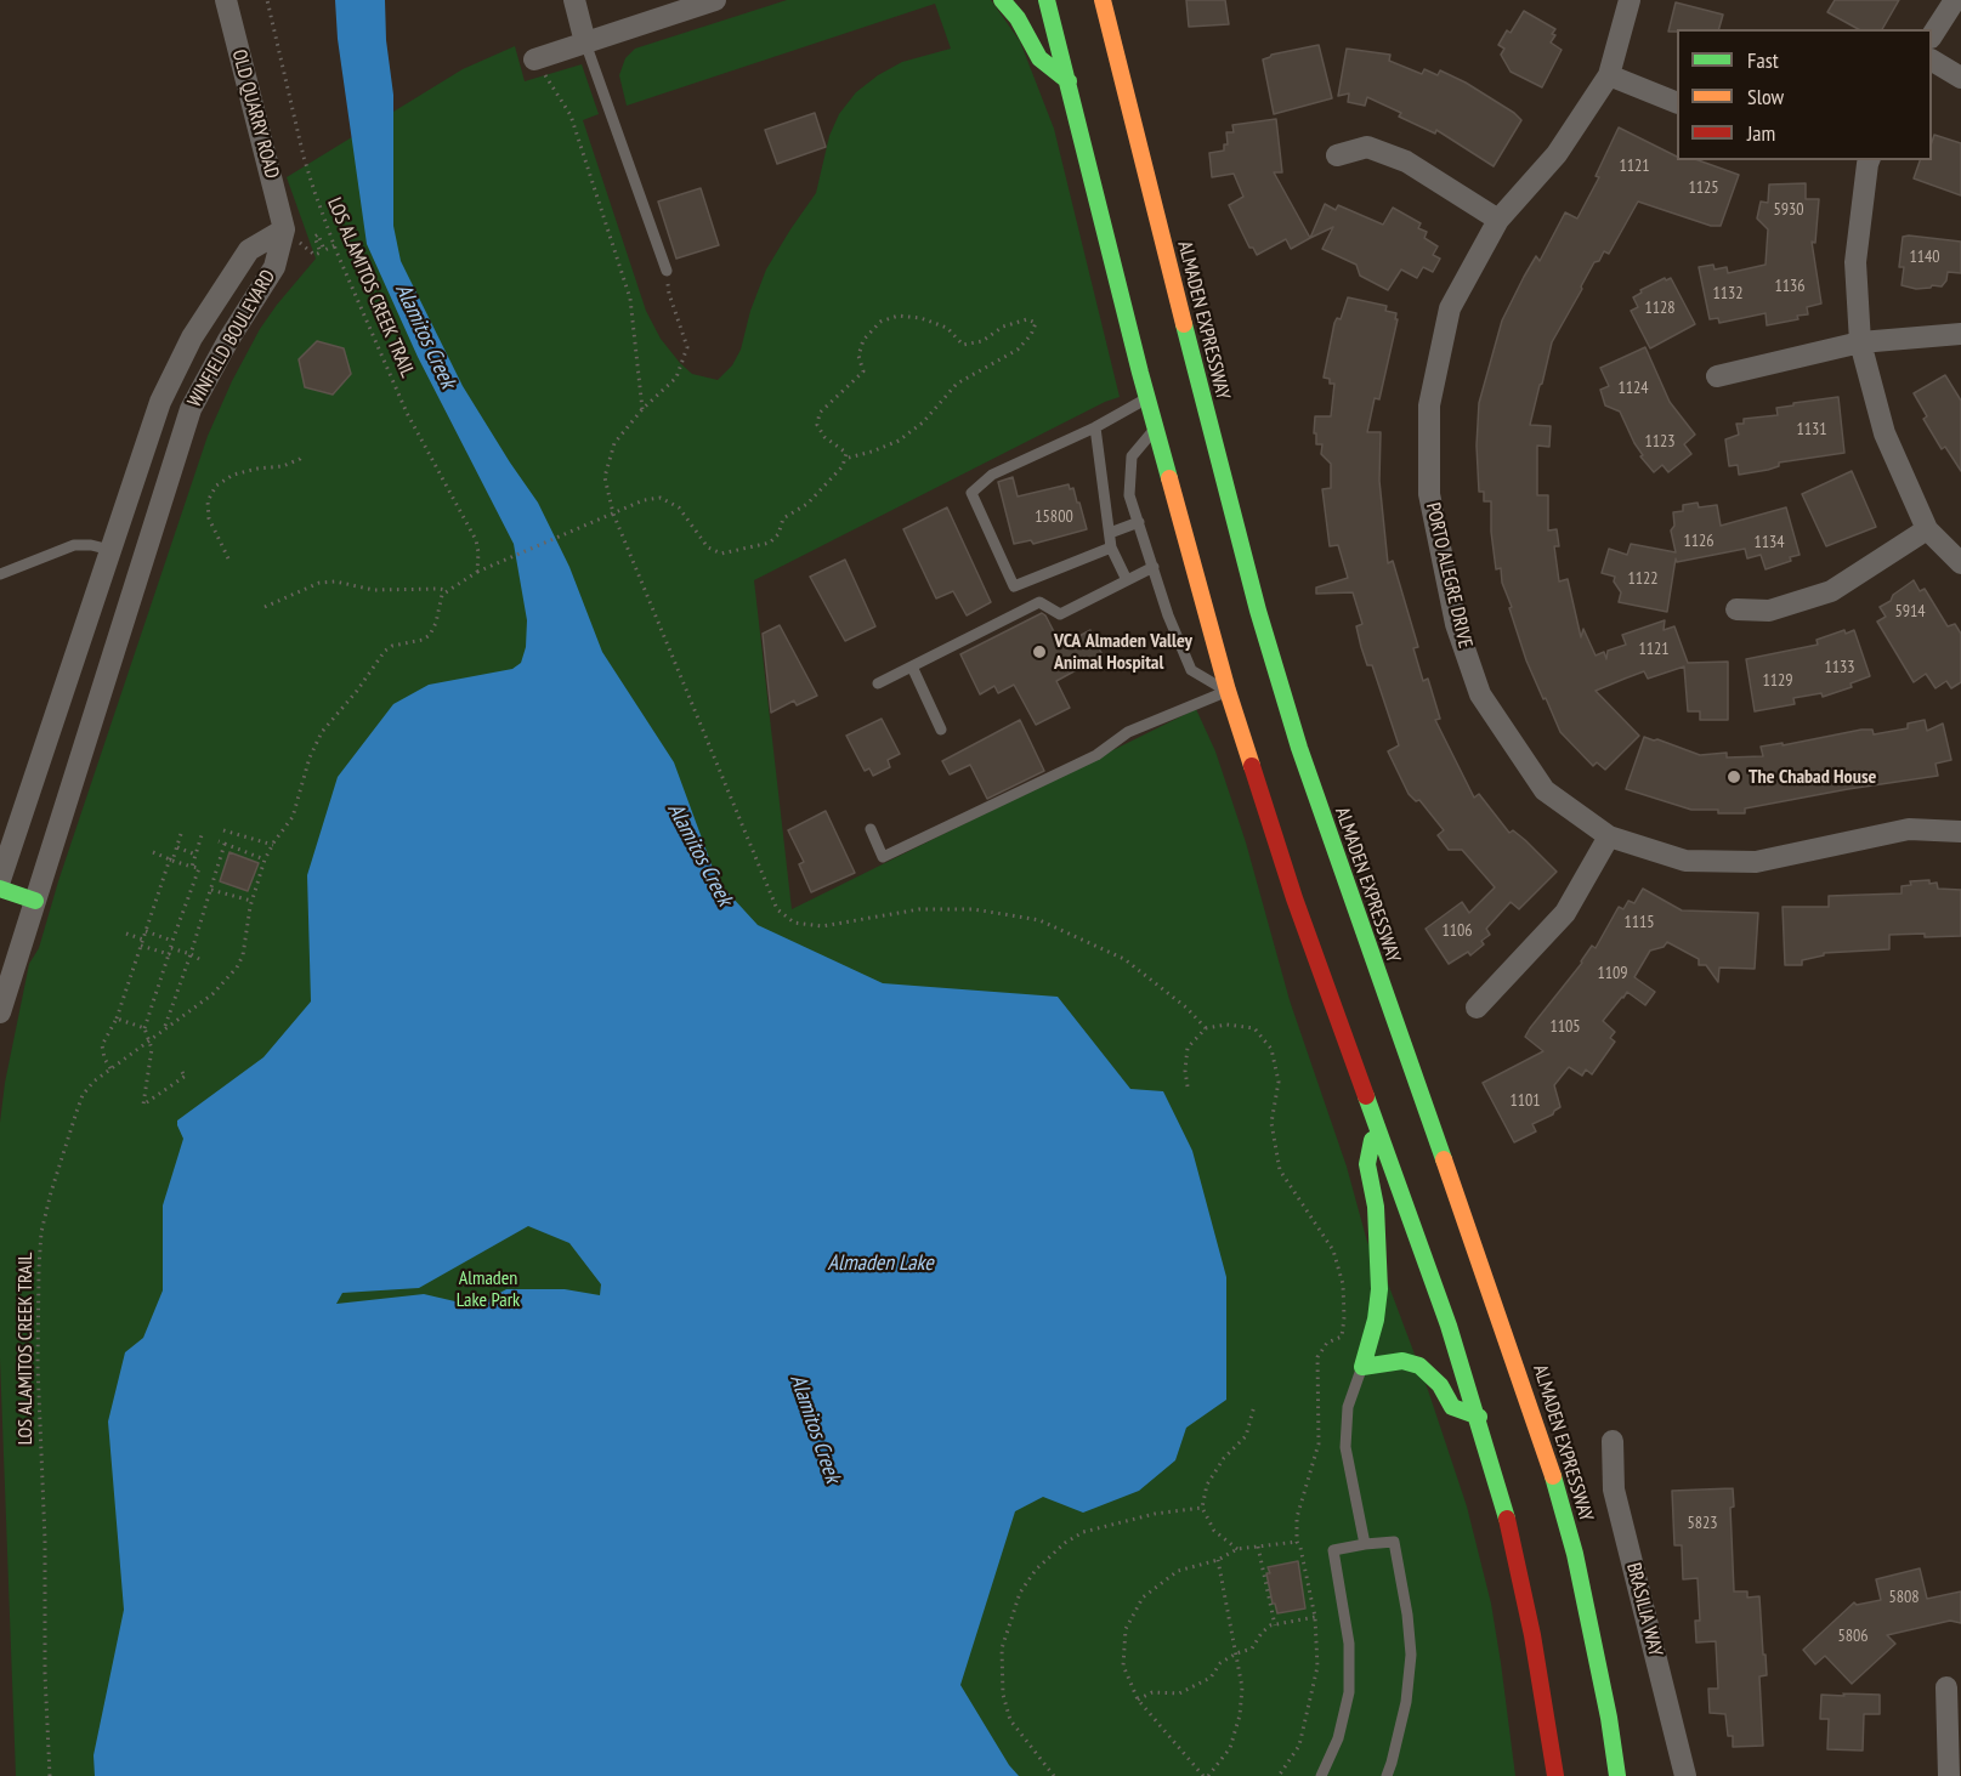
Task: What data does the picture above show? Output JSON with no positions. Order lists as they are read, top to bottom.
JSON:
{
  "streets": {
    "main road": ["ALMADEN EXPRESSWAY"],
    "street": [
      "OLD QUARRY ROAD",
      "WINFIELD BOULEVARD",
      "PORTO ALEGRE DRIVE",
      "BRASILIA WAY"
    ],
    "path": ["LOS ALAMITOS CREEK TRAIL"]
  },
  "crossings": [
    ["OLD QUARRY ROAD", "WINFIELD BOULEVARD"]
  ],
  "water": ["Alamitos Creek", "Almaden Lake"],
  "parks": ["Almaden Lake Park"],
  "places": ["VCA Almaden Valley Animal Hospital", "The Chabad House"],
  "house_numbers": [
    "1121",
    "1125",
    "5930",
    "1140",
    "1136",
    "1132",
    "1128",
    "1124",
    "1131",
    "1123",
    "15800",
    "1126",
    "1134",
    "1122",
    "5914",
    "1121",
    "1133",
    "1129",
    "1115",
    "1106",
    "1109",
    "1105",
    "1101",
    "5823",
    "5808",
    "5806"
  ],
  "legend": ["Fast", "Slow", "Jam"]
}
